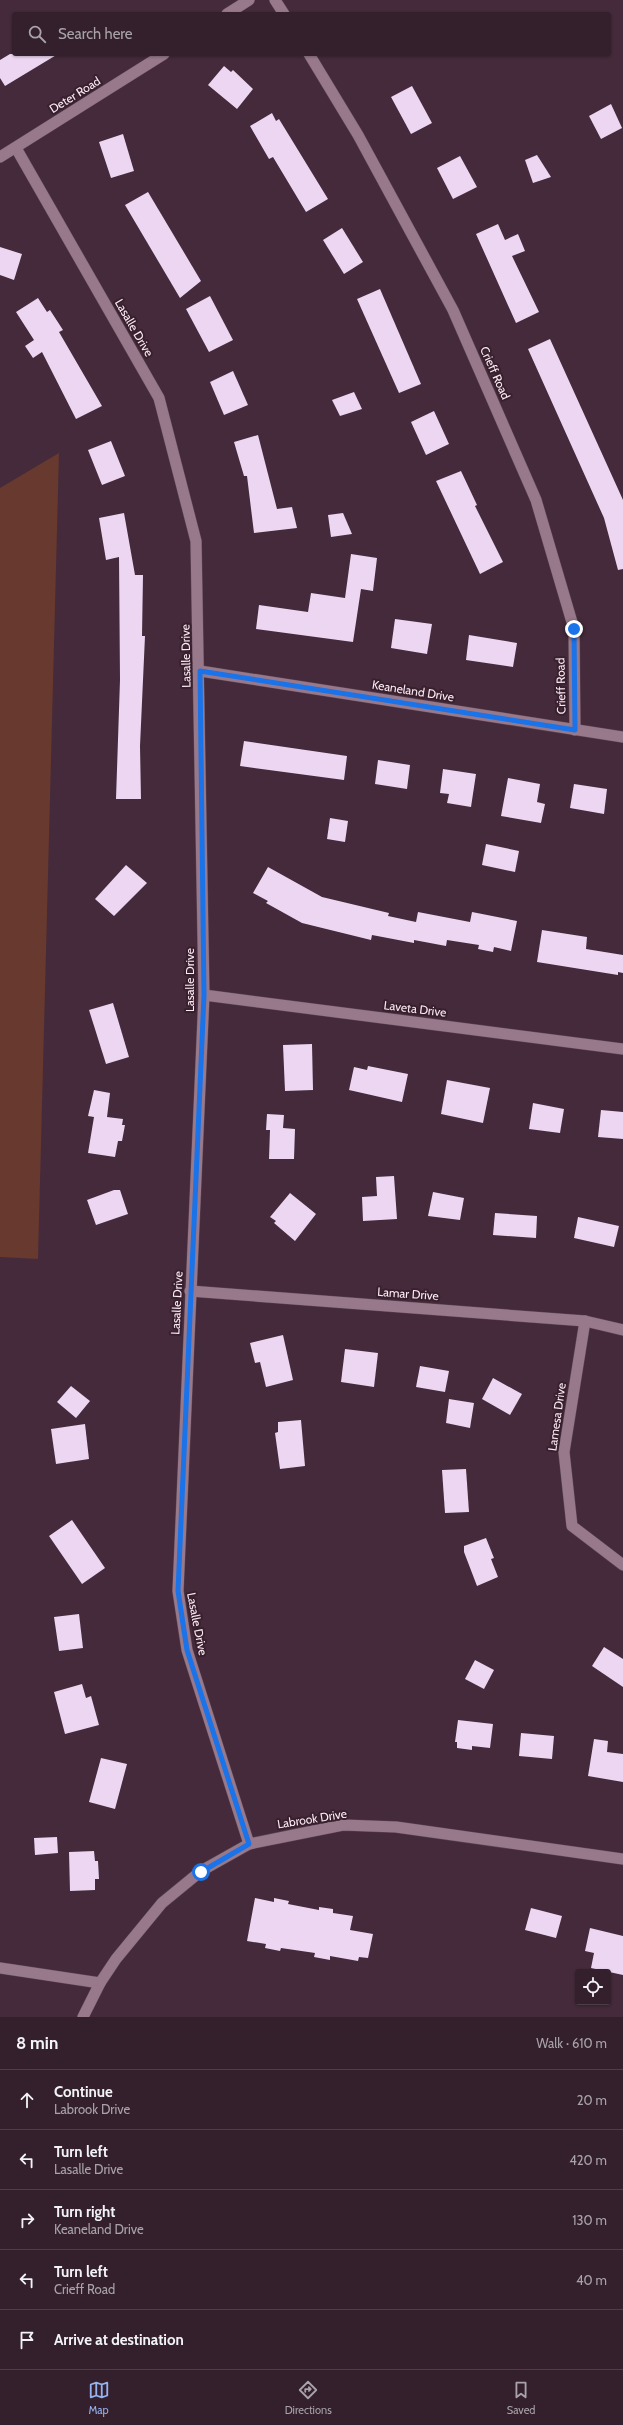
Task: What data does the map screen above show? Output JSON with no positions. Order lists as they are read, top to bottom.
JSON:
{
  "streets": {
    "street": [
      "Deter Road",
      "Lasalle Drive",
      "Crieff Road",
      "Keaneland Drive",
      "Laveta Drive",
      "Lamar Drive",
      "Lamesa Drive",
      "Labrook Drive"
    ]
  },
  "crossings": [
    ["Deter Road", "Lasalle Drive"],
    ["Lasalle Drive", "Keaneland Drive"],
    ["Lasalle Drive", "Laveta Drive"],
    ["Lasalle Drive", "Lamar Drive"],
    ["Lasalle Drive", "Labrook Drive"],
    ["Crieff Road", "Keaneland Drive"],
    ["Lamar Drive", "Lamesa Drive"]
  ],
  "page": {
    "search": "Search here",
    "heading": ["8 min", "Walk · 610 m"],
    "list": [
      ["Continue", "Labrook Drive", "20 m"],
      ["Turn left", "Lasalle Drive", "420 m"],
      ["Turn right", "Keaneland Drive", "130 m"],
      ["Turn left", "Crieff Road", "40 m"],
      "Arrive at destination"
    ],
    "nav": ["Map", "Directions", "Saved"]
  }
}
